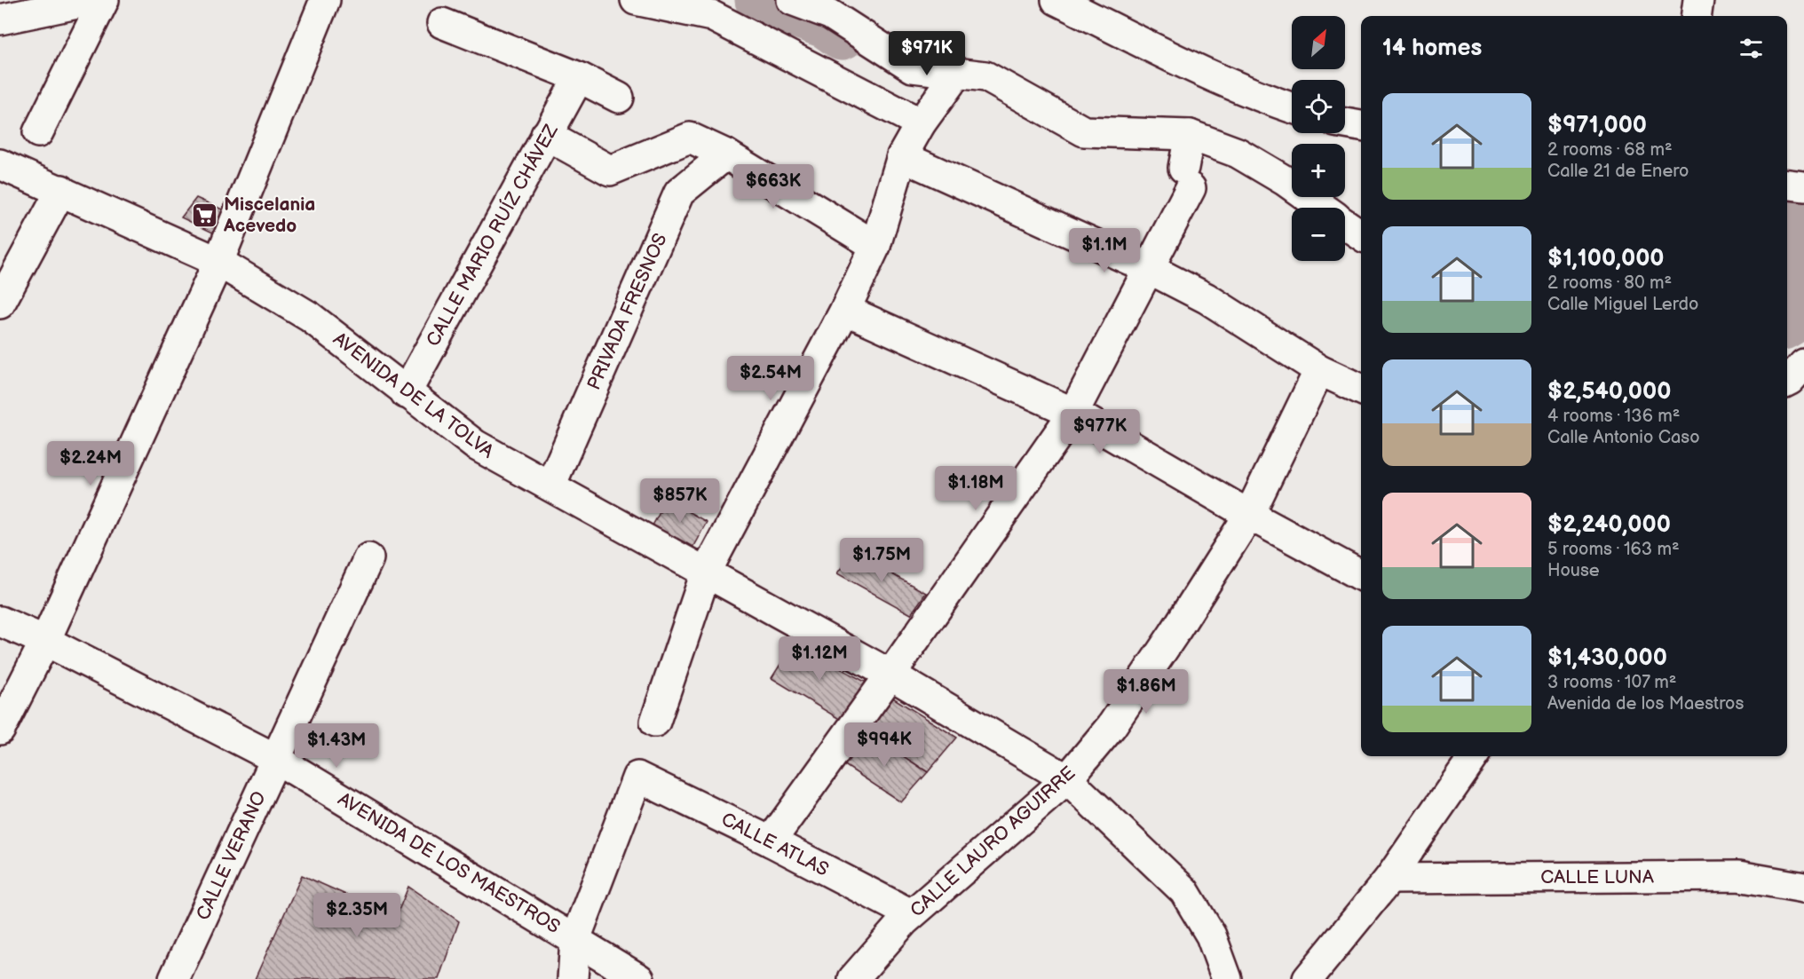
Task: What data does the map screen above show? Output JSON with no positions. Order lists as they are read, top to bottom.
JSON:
{
  "streets": {
    "street": [
      "CALLE MARIO RUÍZ CHÁVEZ",
      "PRIVADA FRESNOS",
      "AVENIDA DE LA TOLVA",
      "CALLE LAURO AGUIRRE",
      "CALLE ATLAS",
      "CALLE VERANO",
      "AVENIDA DE LOS MAESTROS",
      "CALLE LUNA"
    ]
  },
  "crossings": [
    ["CALLE MARIO RUÍZ CHÁVEZ", "AVENIDA DE LA TOLVA"],
    ["PRIVADA FRESNOS", "AVENIDA DE LA TOLVA"],
    ["AVENIDA DE LA TOLVA", "CALLE LAURO AGUIRRE"],
    ["CALLE LAURO AGUIRRE", "CALLE ATLAS"],
    ["CALLE ATLAS", "AVENIDA DE LOS MAESTROS"],
    ["CALLE VERANO", "AVENIDA DE LOS MAESTROS"]
  ],
  "places": {
    "supermarket": ["Miscelania Acevedo"]
  },
  "north": "top right",
  "page": {
    "map_buttons": ["+", "−"],
    "heading": "14 homes",
    "price": [
      "$971K",
      "$663K",
      "$1.1M",
      "$2.54M",
      "$977K",
      "$2.24M",
      "$1.18M",
      "$857K",
      "$1.75M",
      "$1.12M",
      "$1.86M",
      "$994K",
      "$1.43M",
      "$2.35M"
    ],
    "list": [
      {
        "name": "$971,000",
        "note": "2 rooms · 68 m² · Calle 21 de Enero"
      },
      {
        "name": "$1,100,000",
        "note": "2 rooms · 80 m² · Calle Miguel Lerdo"
      },
      {
        "name": "$2,540,000",
        "note": "4 rooms · 136 m² · Calle Antonio Caso"
      },
      {
        "name": "$2,240,000",
        "note": "5 rooms · 163 m² · House"
      },
      {
        "name": "$1,430,000",
        "note": "3 rooms · 107 m² · Avenida de los Maestros"
      }
    ]
  }
}
